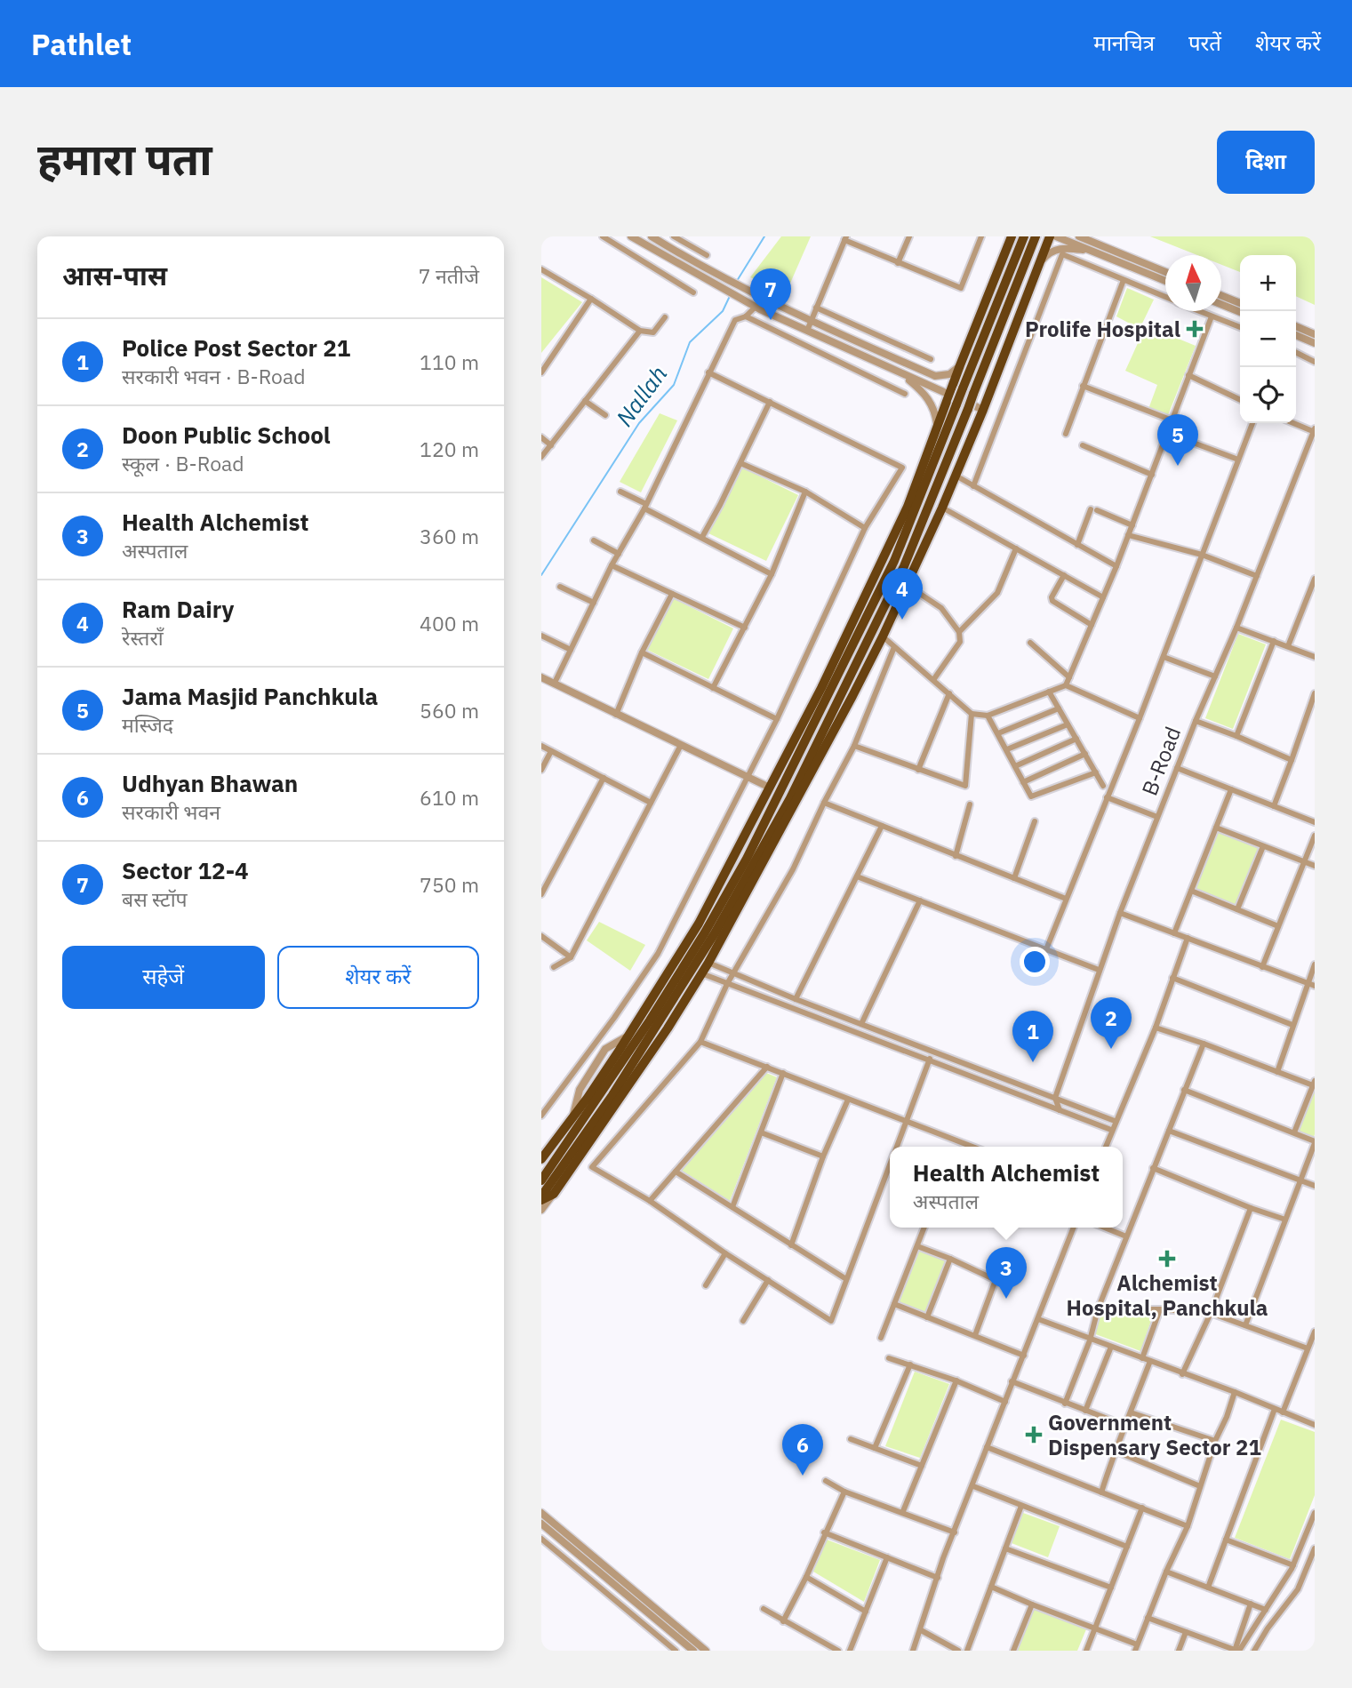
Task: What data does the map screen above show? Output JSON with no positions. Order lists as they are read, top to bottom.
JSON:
{
  "streets": {
    "street": ["B-Road"]
  },
  "water": ["Nallah"],
  "places": {
    "health": ["Prolife Hospital", "Alchemist Hospital, Panchkula", "Government Dispensary Sector 21"]
  },
  "north": "top",
  "page": {
    "header": "Pathlet",
    "nav": ["मानचित्र", "परतें", "शेयर करें"],
    "title": "हमारा पता",
    "buttons": [
      "दिशा",
      ["सहेजें", "शेयर करें"]
    ],
    "heading": ["आस-पास", "7 नतीजे"],
    "map_buttons": ["+", "−"],
    "pins": [
      "7",
      "5",
      "4",
      "2",
      "1",
      "3",
      "6"
    ],
    "list": [
      {
        "mark": "1",
        "name": "Police Post Sector 21",
        "note": "सरकारी भवन · B-Road",
        "value": "110 m"
      },
      {
        "mark": "2",
        "name": "Doon Public School",
        "note": "स्कूल · B-Road",
        "value": "120 m"
      },
      {
        "mark": "3",
        "name": "Health Alchemist",
        "note": "अस्पताल",
        "value": "360 m"
      },
      {
        "mark": "4",
        "name": "Ram Dairy",
        "note": "रेस्तराँ",
        "value": "400 m"
      },
      {
        "mark": "5",
        "name": "Jama Masjid Panchkula",
        "note": "मस्जिद",
        "value": "560 m"
      },
      {
        "mark": "6",
        "name": "Udhyan Bhawan",
        "note": "सरकारी भवन",
        "value": "610 m"
      },
      {
        "mark": "7",
        "name": "Sector 12-4",
        "note": "बस स्टॉप",
        "value": "750 m"
      }
    ],
    "popup": ["Health Alchemist", "अस्पताल"]
  }
}
